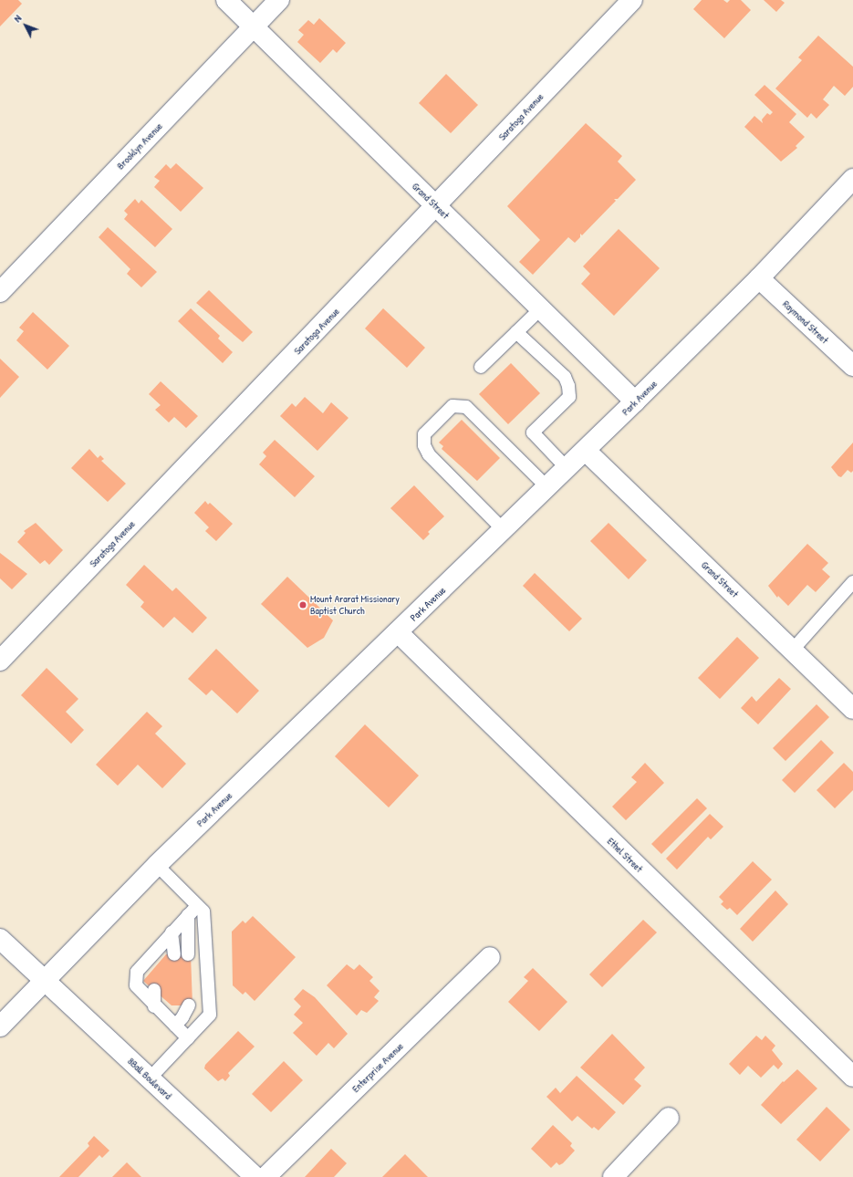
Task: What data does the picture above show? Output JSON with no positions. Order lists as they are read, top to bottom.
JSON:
{
  "streets": {
    "street": [
      "Saratoga Avenue",
      "Brooklyn Avenue",
      "Grand Street",
      "Raymond Street",
      "Park Avenue",
      "Ethel Street",
      "Enterprise Avenue",
      "8Ball Boulevard"
    ]
  },
  "crossings": [
    ["Saratoga Avenue", "Grand Street"],
    ["Brooklyn Avenue", "Grand Street"],
    ["Grand Street", "Park Avenue"],
    ["Raymond Street", "Park Avenue"],
    ["Park Avenue", "Ethel Street"],
    ["Park Avenue", "8Ball Boulevard"]
  ],
  "places": ["Mount Ararat Missionary Baptist Church"],
  "north": "top left"
}
